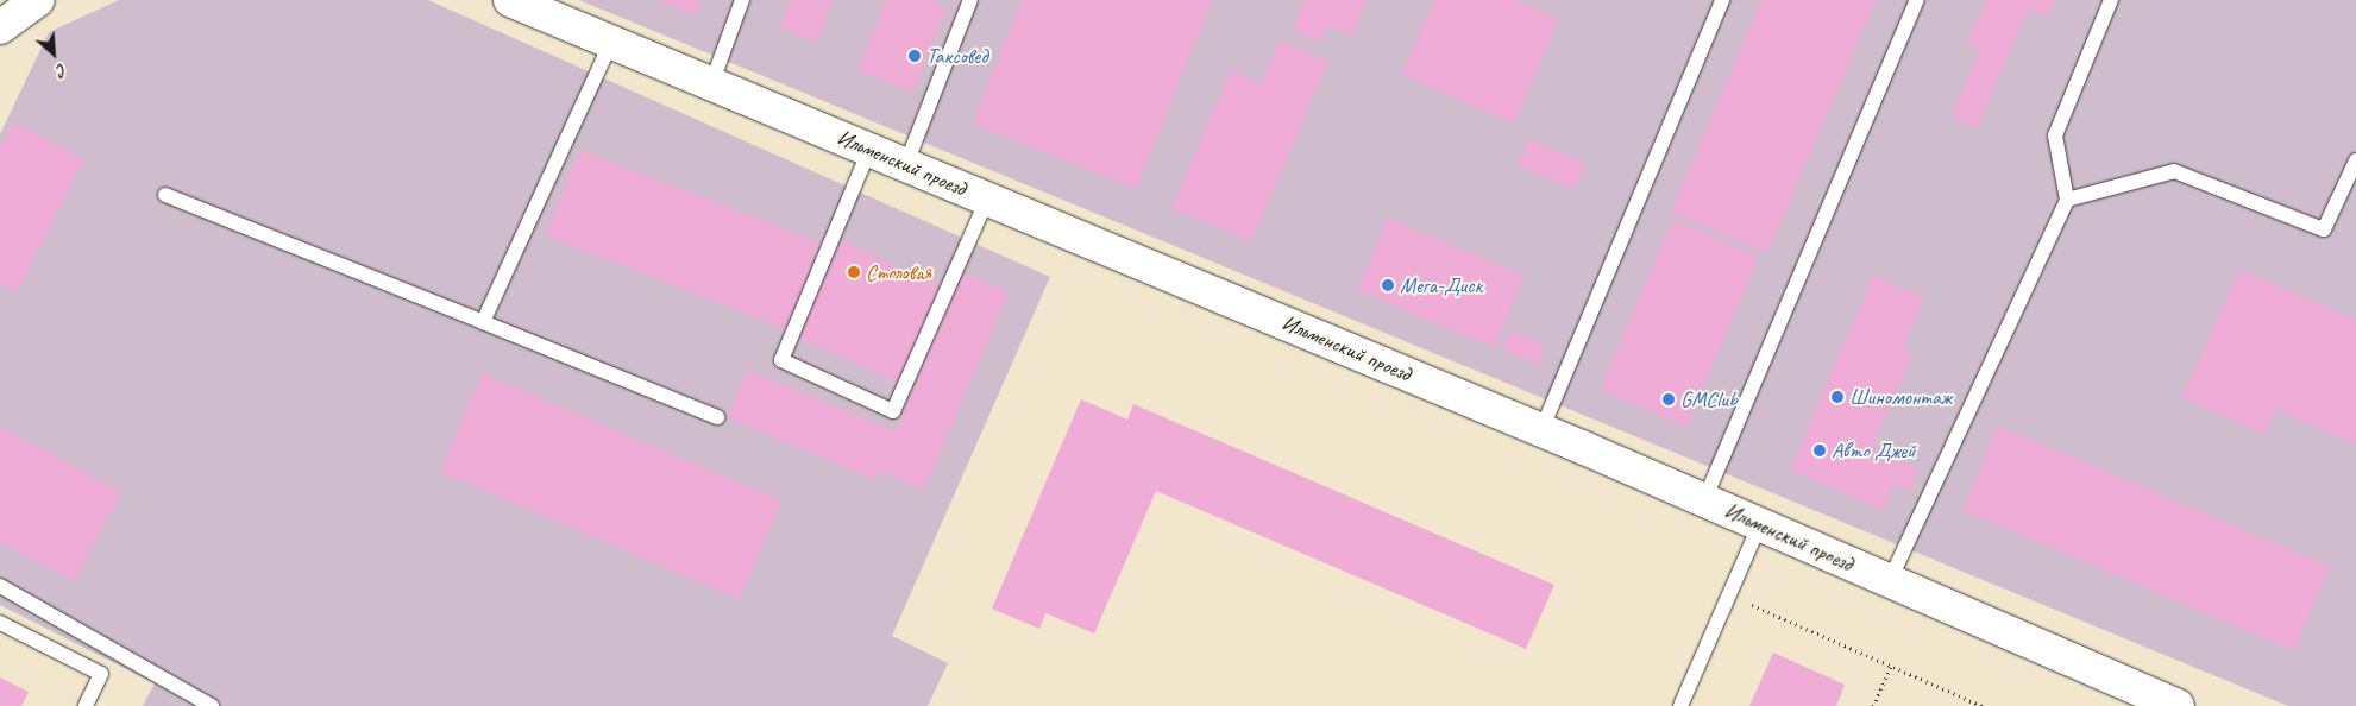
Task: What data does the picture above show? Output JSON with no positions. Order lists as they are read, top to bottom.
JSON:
{
  "streets": {
    "street": ["Ильменский проезд"]
  },
  "places": [
    "Таксовед",
    "Столовая",
    "Мега-Диск",
    "Шиномонтаж",
    "GMClub",
    "Авто Джей"
  ],
  "north": "bottom right"
}
